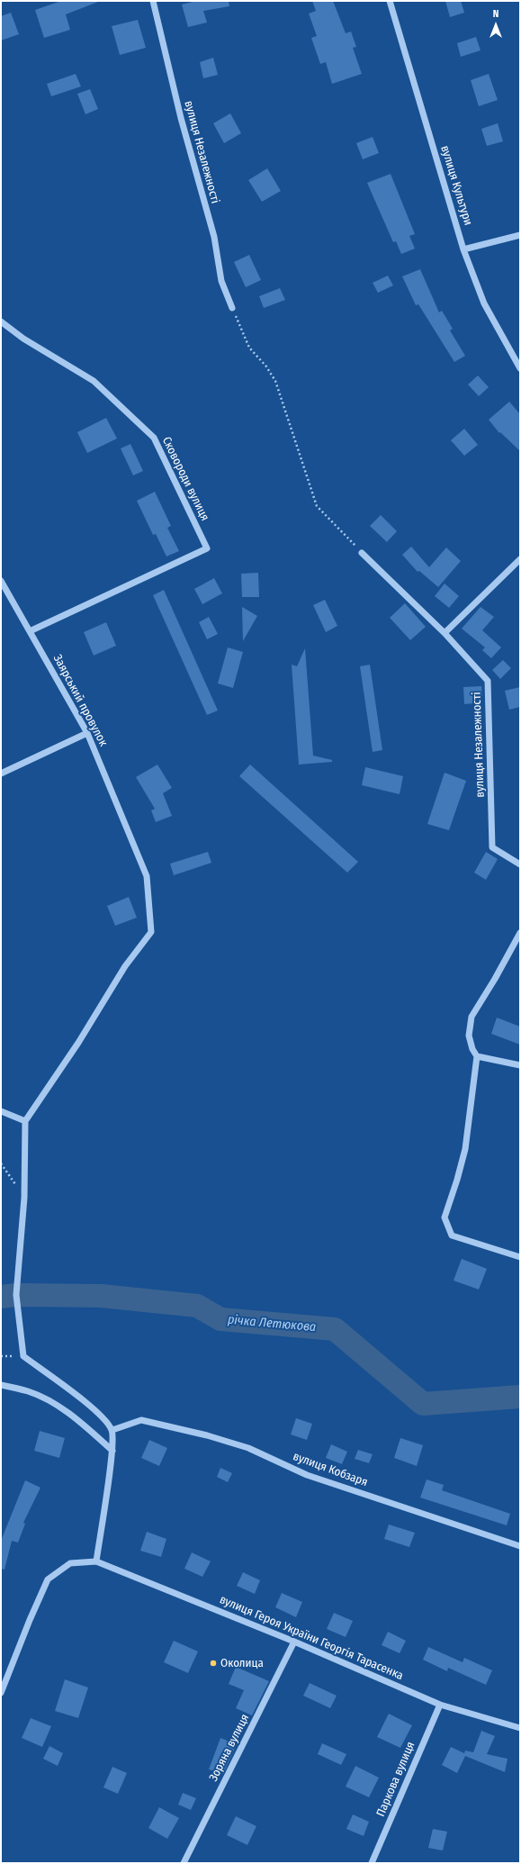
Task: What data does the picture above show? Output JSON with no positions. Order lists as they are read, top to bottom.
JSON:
{
  "streets": {
    "street": [
      "вулиця Незалежності",
      "вулиця Культури",
      "Сковороди вулиця",
      "Заярський провулок",
      "вулиця Кобзаря",
      "вулиця Героя України Георгія Тарасенка",
      "Зоряна вулиця",
      "Паркова вулиця"
    ]
  },
  "crossings": [
    ["Сковороди вулиця", "Заярський провулок"],
    ["вулиця Героя України Георгія Тарасенка", "Зоряна вулиця"],
    ["вулиця Героя України Георгія Тарасенка", "Паркова вулиця"]
  ],
  "water": ["річка Летюкова"],
  "places": ["Околица"],
  "north": "top"
}
